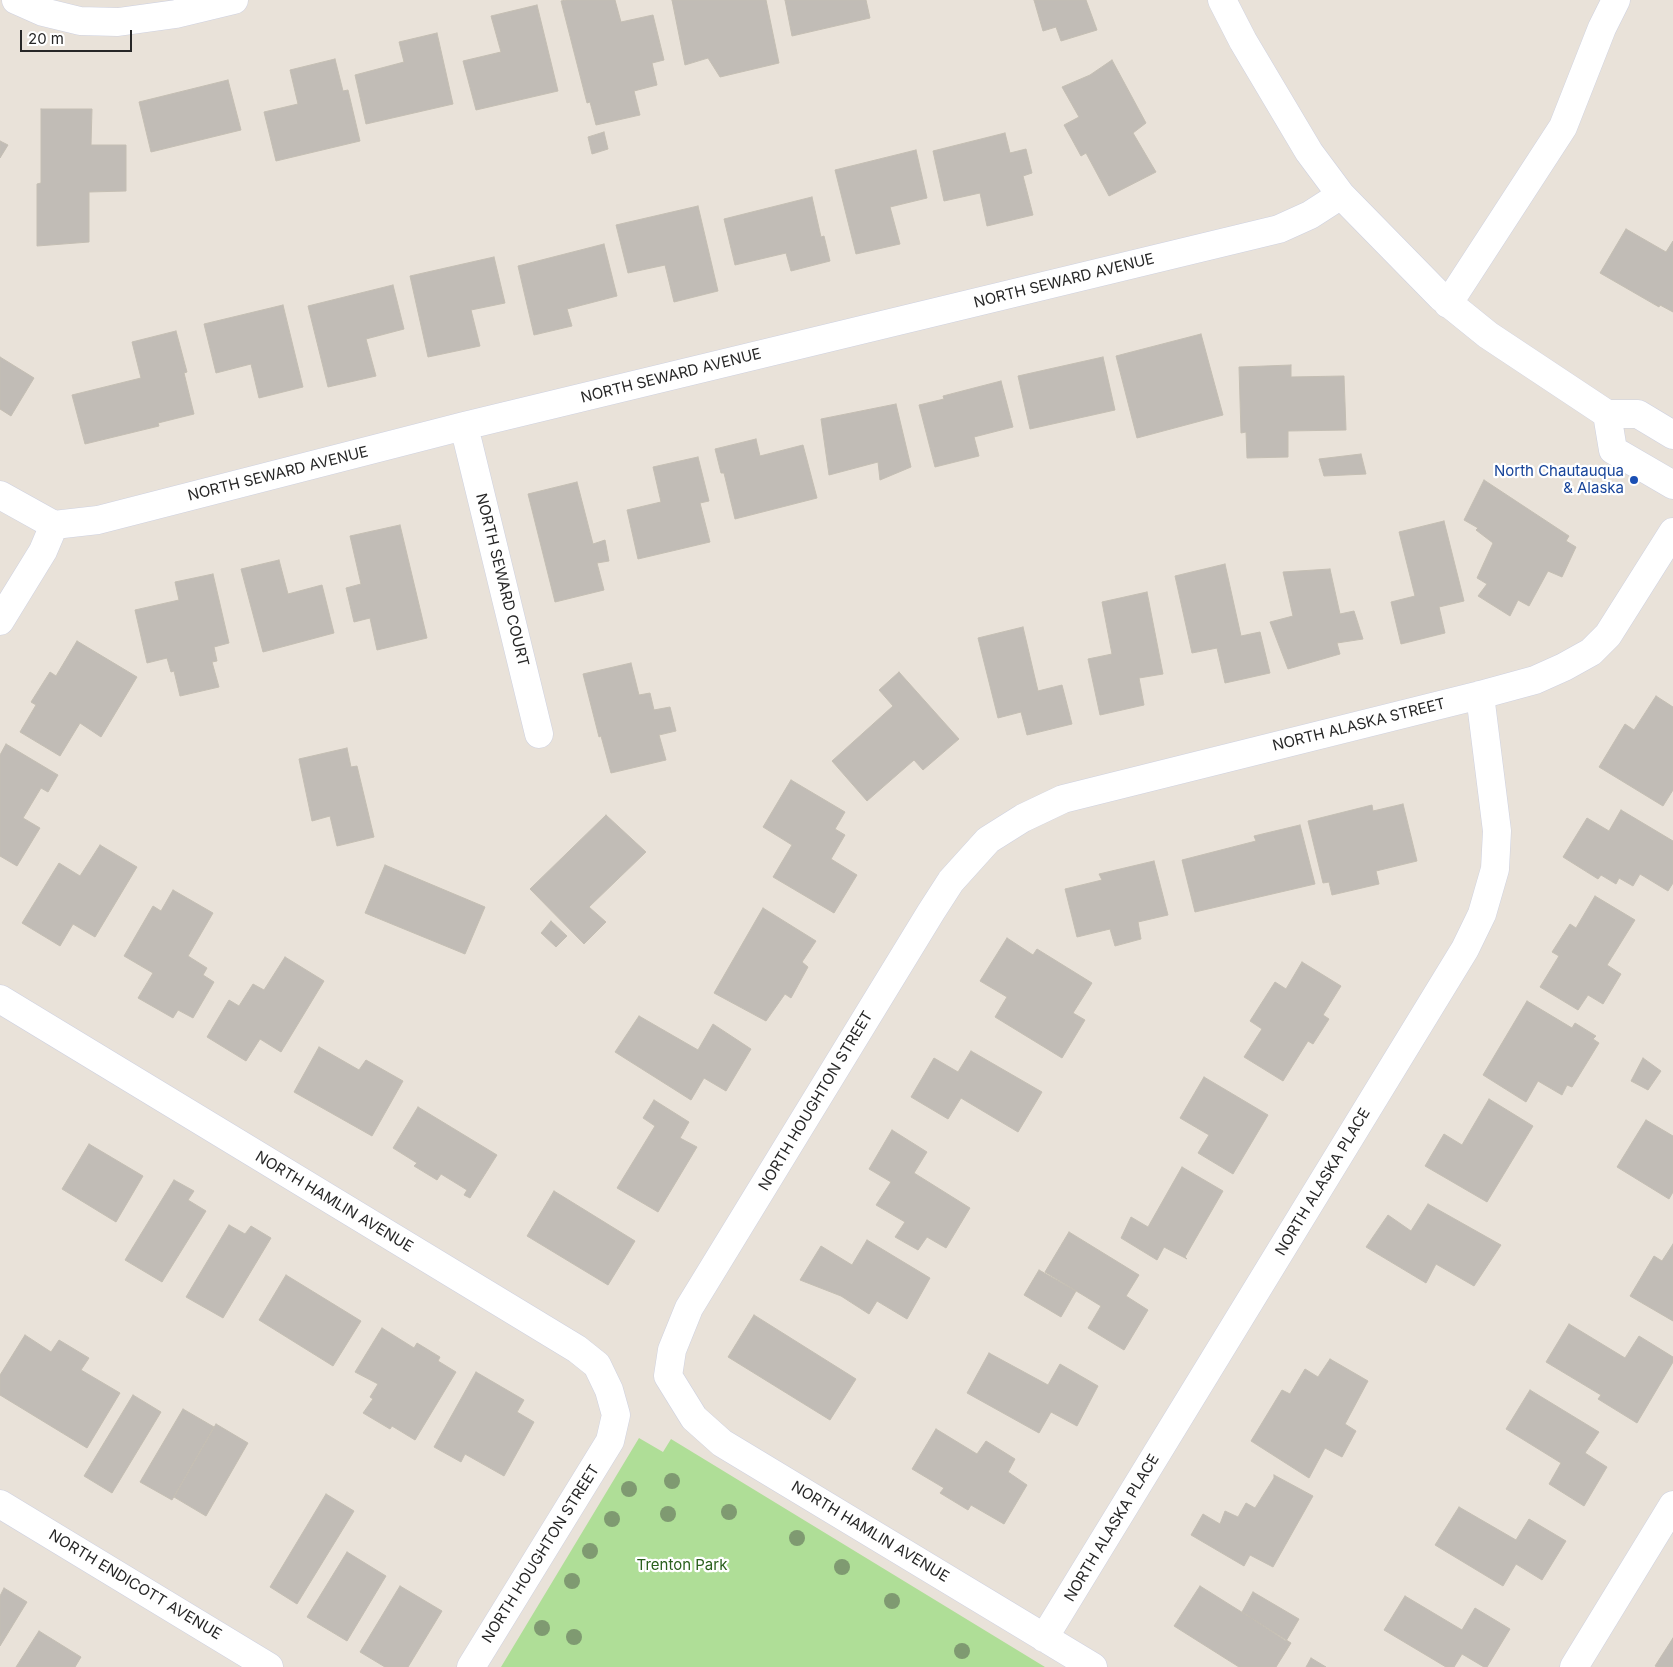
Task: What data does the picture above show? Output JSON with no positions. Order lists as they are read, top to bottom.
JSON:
{
  "streets": {
    "street": [
      "NORTH SEWARD AVENUE",
      "NORTH SEWARD COURT",
      "NORTH ALASKA STREET",
      "NORTH HOUGHTON STREET",
      "NORTH ALASKA PLACE",
      "NORTH HAMLIN AVENUE",
      "NORTH ENDICOTT AVENUE"
    ]
  },
  "crossings": [
    ["NORTH SEWARD AVENUE", "NORTH SEWARD COURT"],
    ["NORTH ALASKA STREET", "NORTH HOUGHTON STREET"],
    ["NORTH ALASKA STREET", "NORTH ALASKA PLACE"],
    ["NORTH HOUGHTON STREET", "NORTH HAMLIN AVENUE"],
    ["NORTH ALASKA PLACE", "NORTH HAMLIN AVENUE"]
  ],
  "parks": ["Trenton Park"],
  "places": ["North Chautauqua & Alaska"],
  "scale_bar": "20 m"
}
